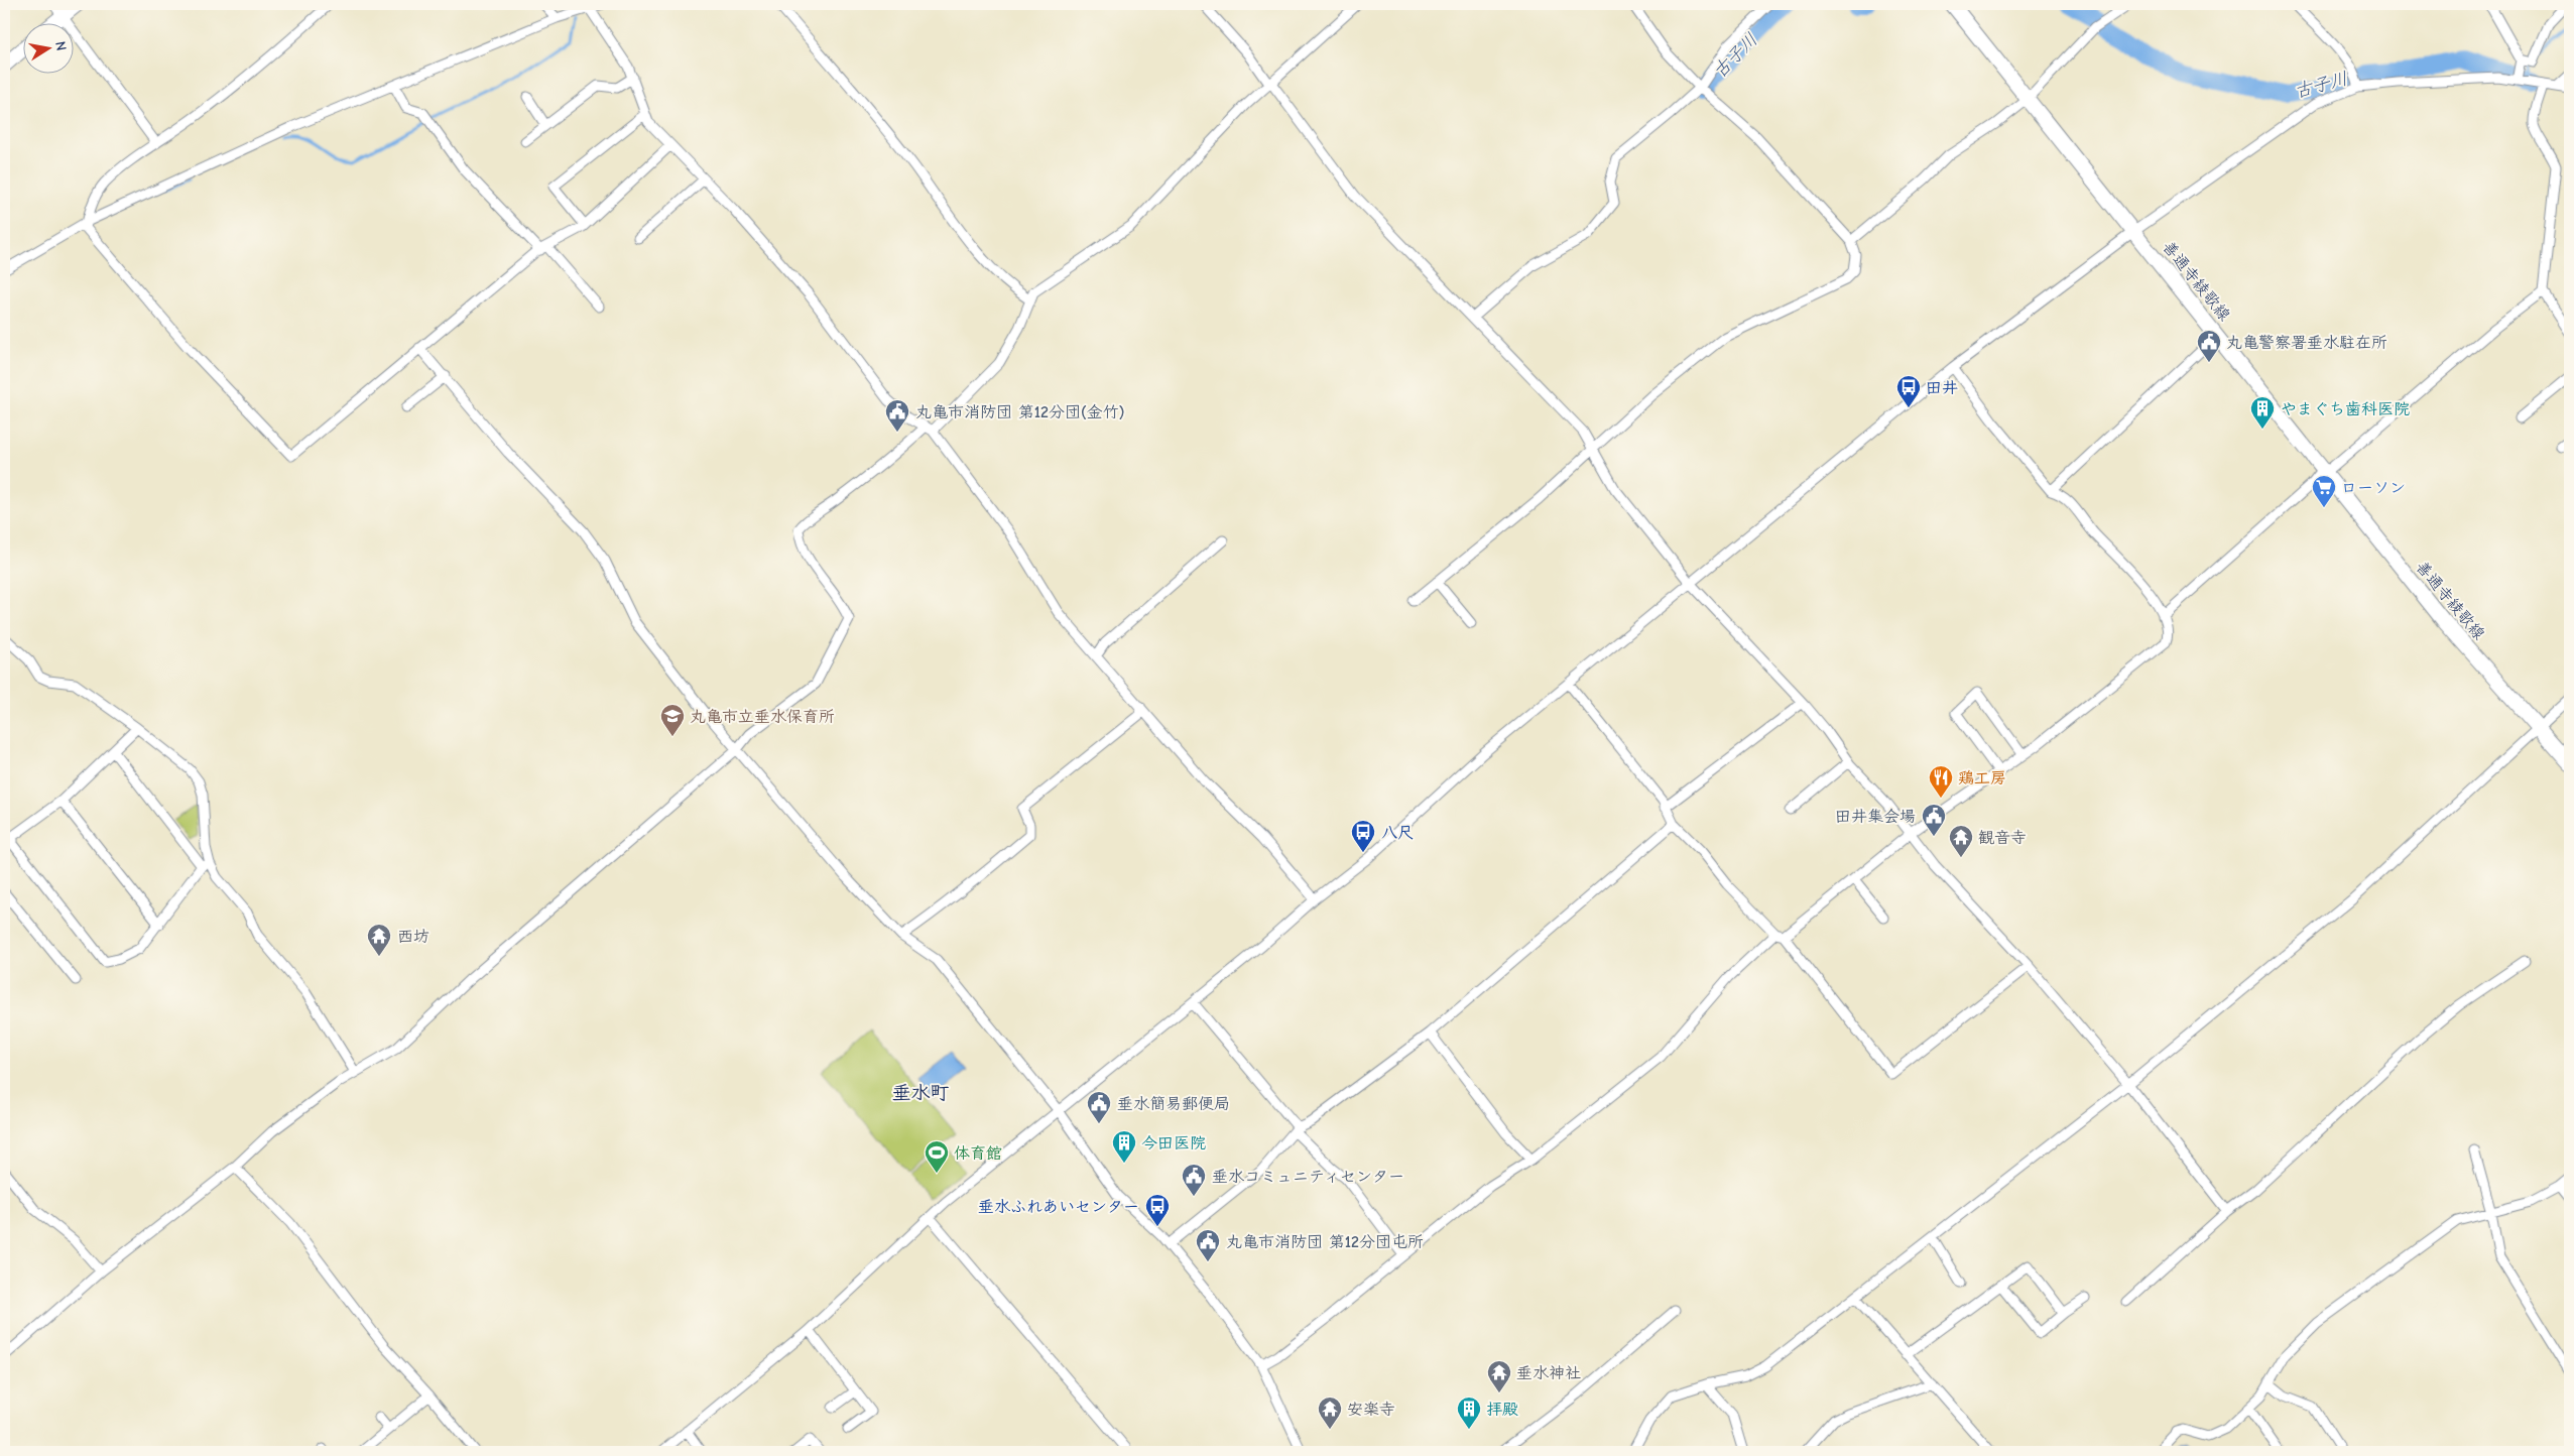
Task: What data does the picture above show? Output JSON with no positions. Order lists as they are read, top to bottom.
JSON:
{
  "streets": {
    "main road": ["善通寺綾歌線"]
  },
  "districts": ["垂水町"],
  "water": ["古子川"],
  "places": {
    "public building": [
      "丸亀警察署垂水駐在所",
      "丸亀市消防団 第12分団(金竹)",
      "田井集会場",
      "垂水簡易郵便局",
      "垂水コミュニティセンター",
      "丸亀市消防団 第12分団屯所"
    ],
    "bus stop": ["田井", "八尺", "垂水ふれあいセンター"],
    "building": ["やまぐち歯科医院", "今田医院", "拝殿"],
    "supermarket": ["ローソン"],
    "school or university": ["丸亀市立垂水保育所"],
    "restaurant": ["鶏工房"],
    "temple": [
      "観音寺",
      "西坊",
      "垂水神社",
      "安楽寺"
    ],
    "sports": ["体育館"]
  },
  "north": "right"
}
